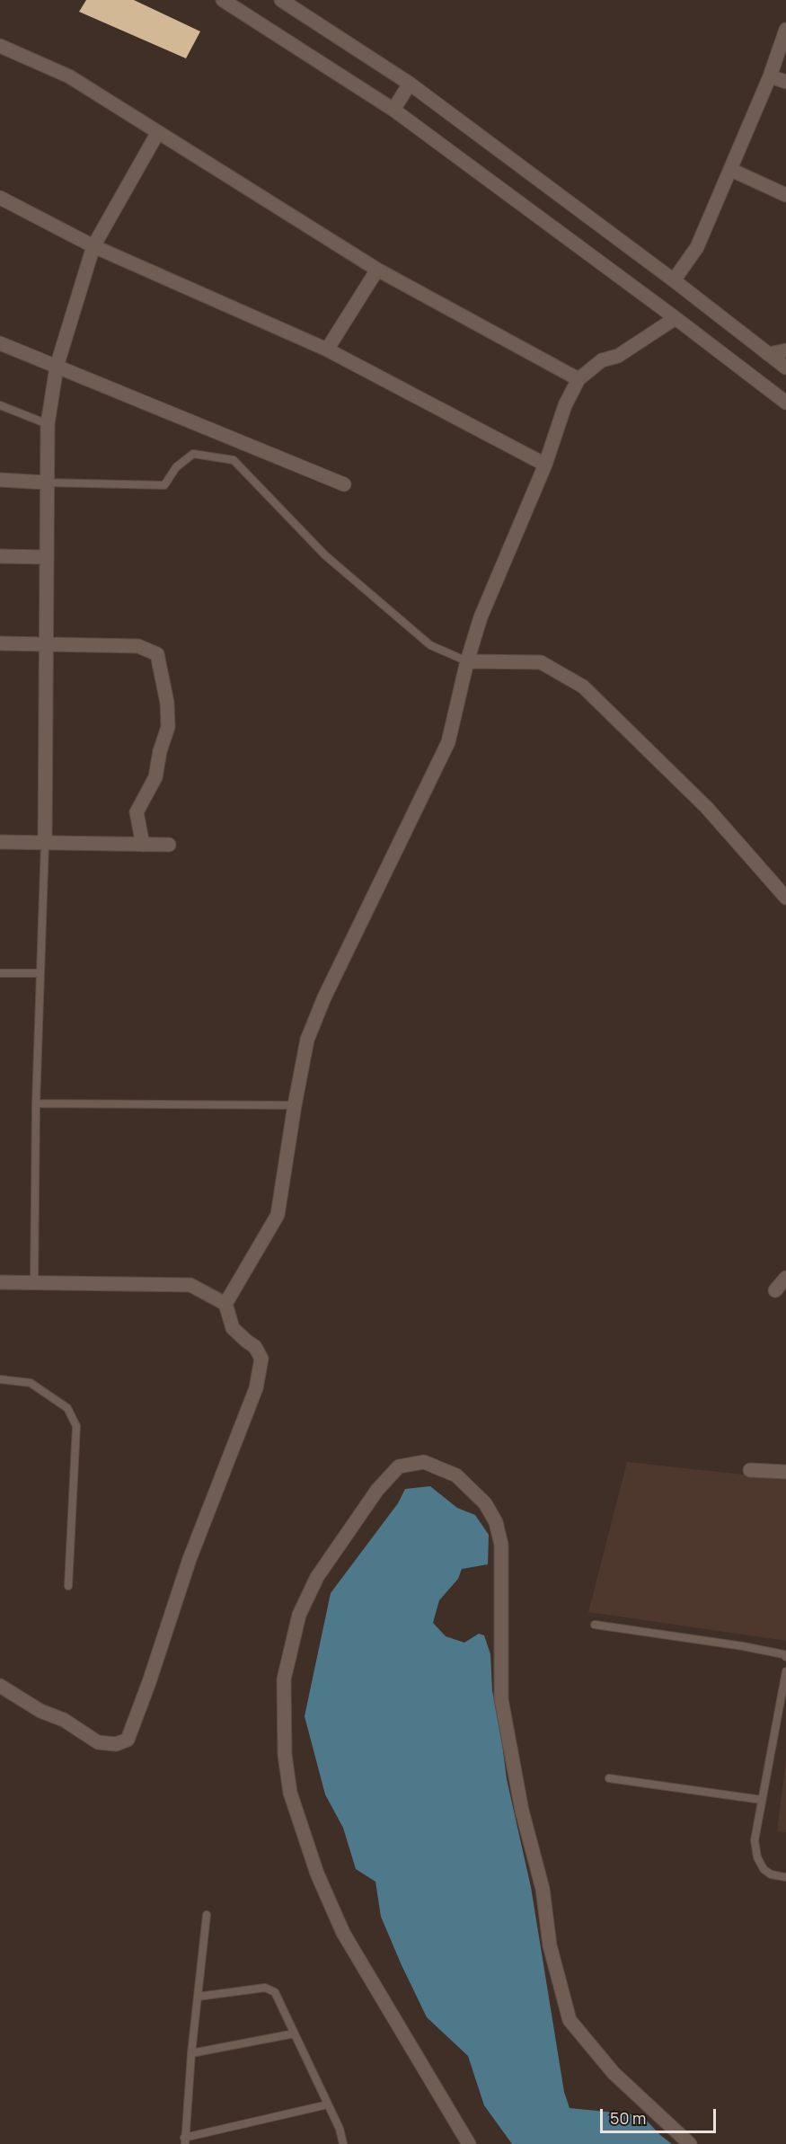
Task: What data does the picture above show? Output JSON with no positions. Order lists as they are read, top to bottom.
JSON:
{
  "scale_bar": "50 m"
}
